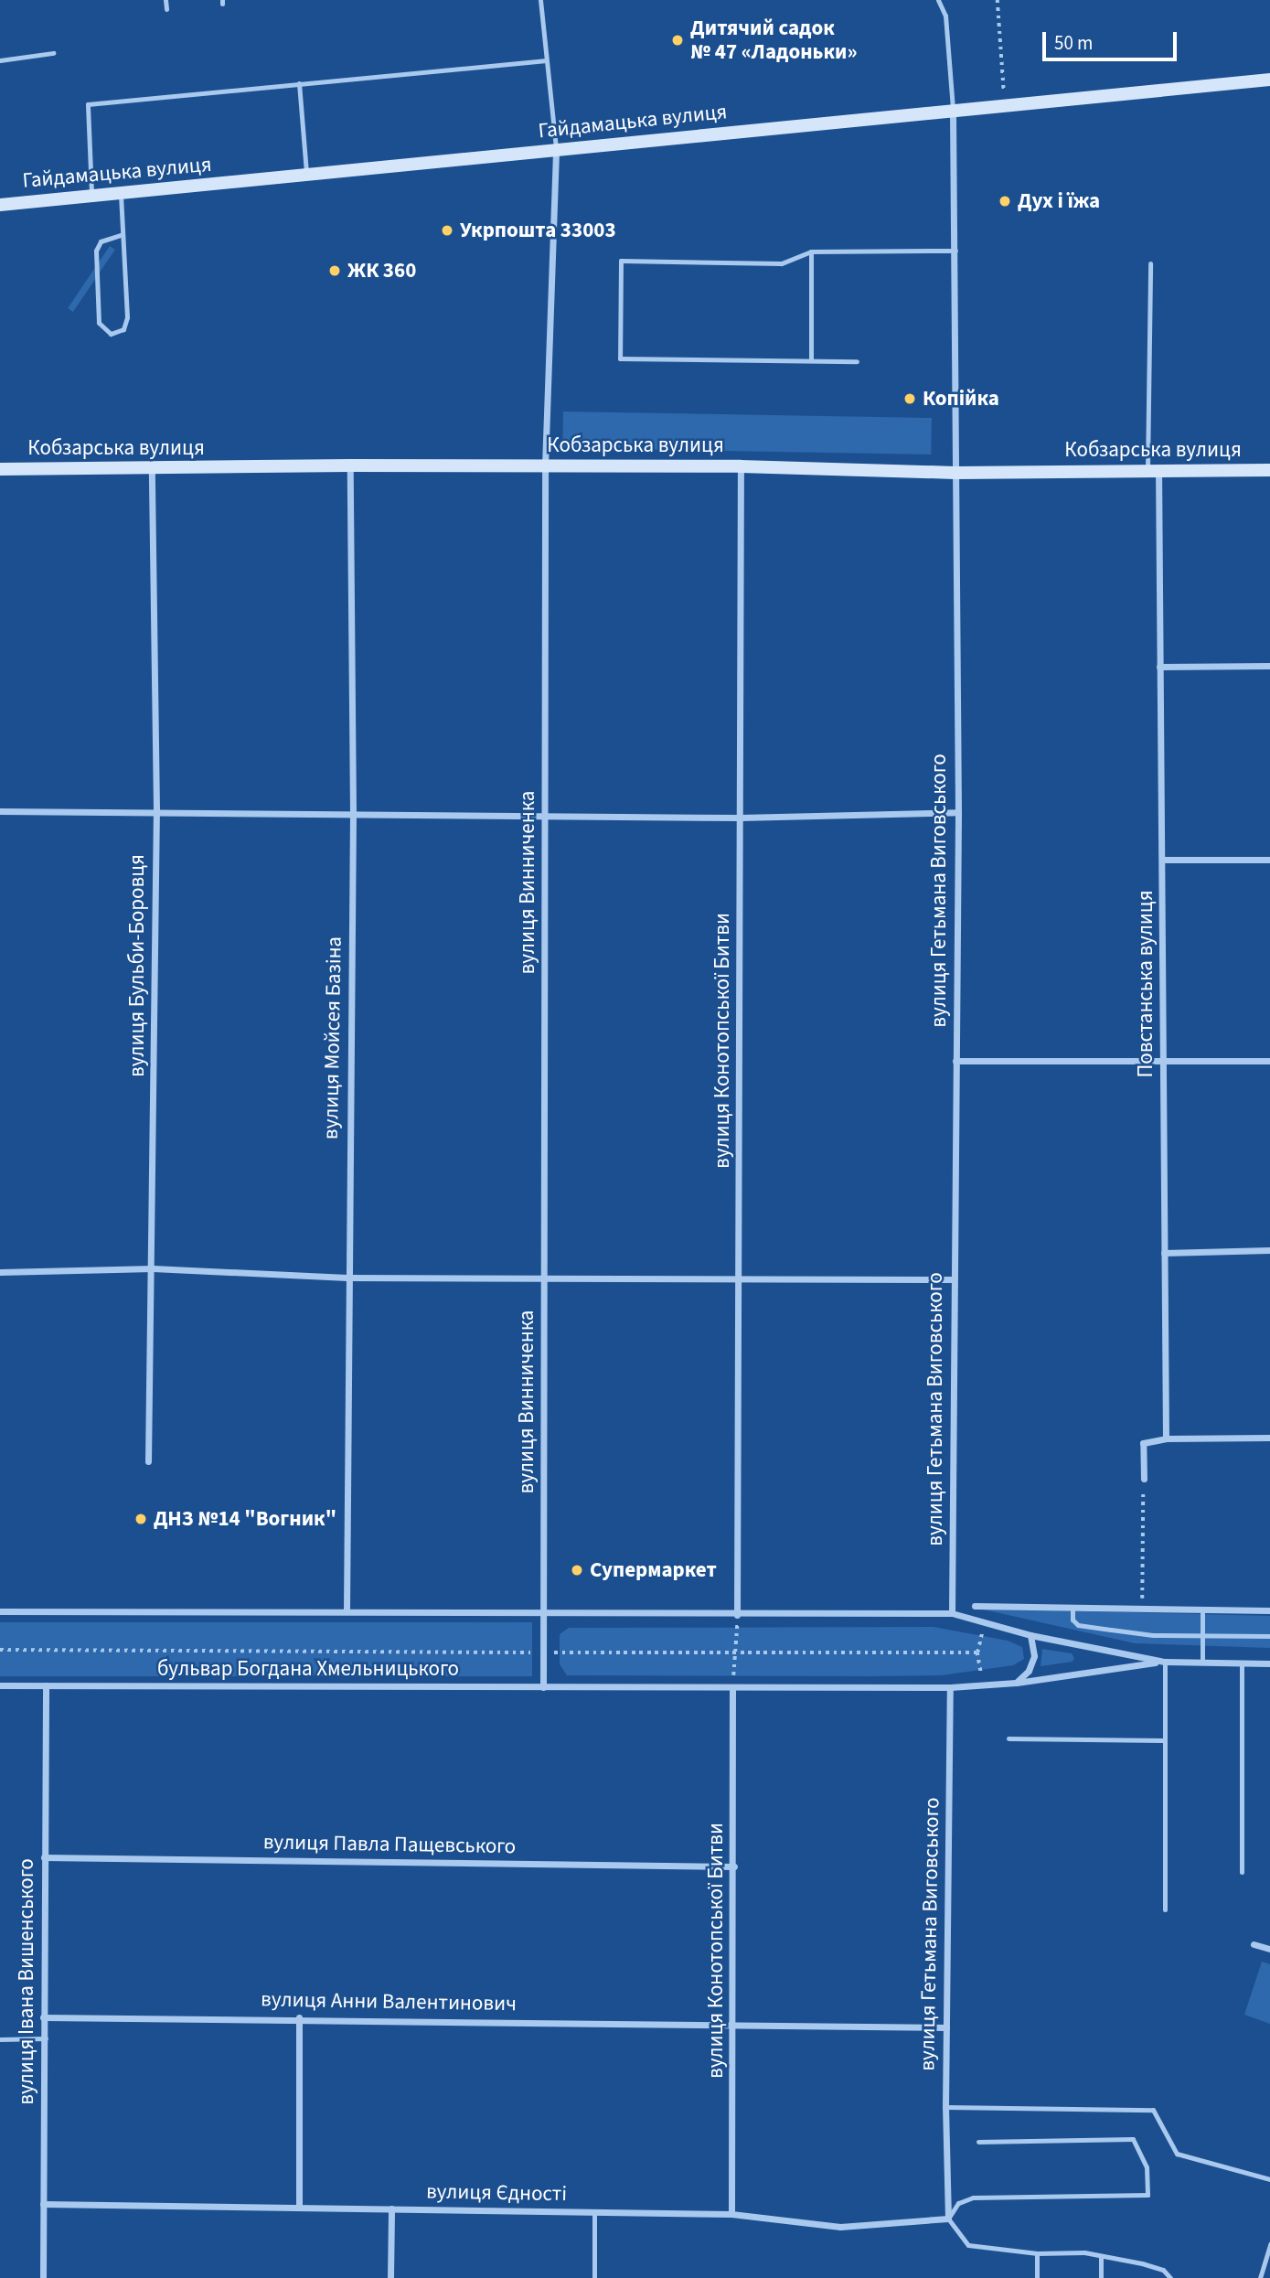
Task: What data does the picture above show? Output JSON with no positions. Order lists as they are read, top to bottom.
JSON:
{
  "streets": {
    "street": [
      "Гайдамацька вулиця",
      "Кобзарська вулиця",
      "вулиця Винниченка",
      "вулиця Гетьмана Виговського",
      "вулиця Бульби-Боровця",
      "Повстанська вулиця",
      "вулиця Мойсея Базіна",
      "вулиця Конотопської Битви",
      "бульвар Богдана Хмельницького",
      "вулиця Павла Пащевського",
      "вулиця Івана Вишенського",
      "вулиця Анни Валентинович",
      "вулиця Єдності"
    ]
  },
  "crossings": [
    ["Гайдамацька вулиця", "вулиця Винниченка"],
    ["Гайдамацька вулиця", "вулиця Гетьмана Виговського"],
    ["Кобзарська вулиця", "вулиця Винниченка"],
    ["Кобзарська вулиця", "вулиця Гетьмана Виговського"],
    ["Кобзарська вулиця", "вулиця Бульби-Боровця"],
    ["Кобзарська вулиця", "Повстанська вулиця"],
    ["Кобзарська вулиця", "вулиця Мойсея Базіна"],
    ["Кобзарська вулиця", "вулиця Конотопської Битви"],
    ["вулиця Гетьмана Виговського", "бульвар Богдана Хмельницького"],
    ["вулиця Гетьмана Виговського", "вулиця Анни Валентинович"],
    ["вулиця Гетьмана Виговського", "вулиця Єдності"],
    ["вулиця Конотопської Битви", "бульвар Богдана Хмельницького"],
    ["вулиця Конотопської Битви", "вулиця Павла Пащевського"],
    ["вулиця Конотопської Битви", "вулиця Анни Валентинович"],
    ["вулиця Конотопської Битви", "вулиця Єдності"],
    ["бульвар Богдана Хмельницького", "вулиця Івана Вишенського"],
    ["вулиця Павла Пащевського", "вулиця Івана Вишенського"],
    ["вулиця Івана Вишенського", "вулиця Анни Валентинович"],
    ["вулиця Івана Вишенського", "вулиця Єдності"]
  ],
  "places": [
    "Дитячий садок № 47 «Ладоньки»",
    "Дух і їжа",
    "Укрпошта 33003",
    "ЖК 360",
    "Копійка",
    "ДНЗ №14 \"Вогник\"",
    "Супермаркет"
  ],
  "scale_bar": "50 m"
}
